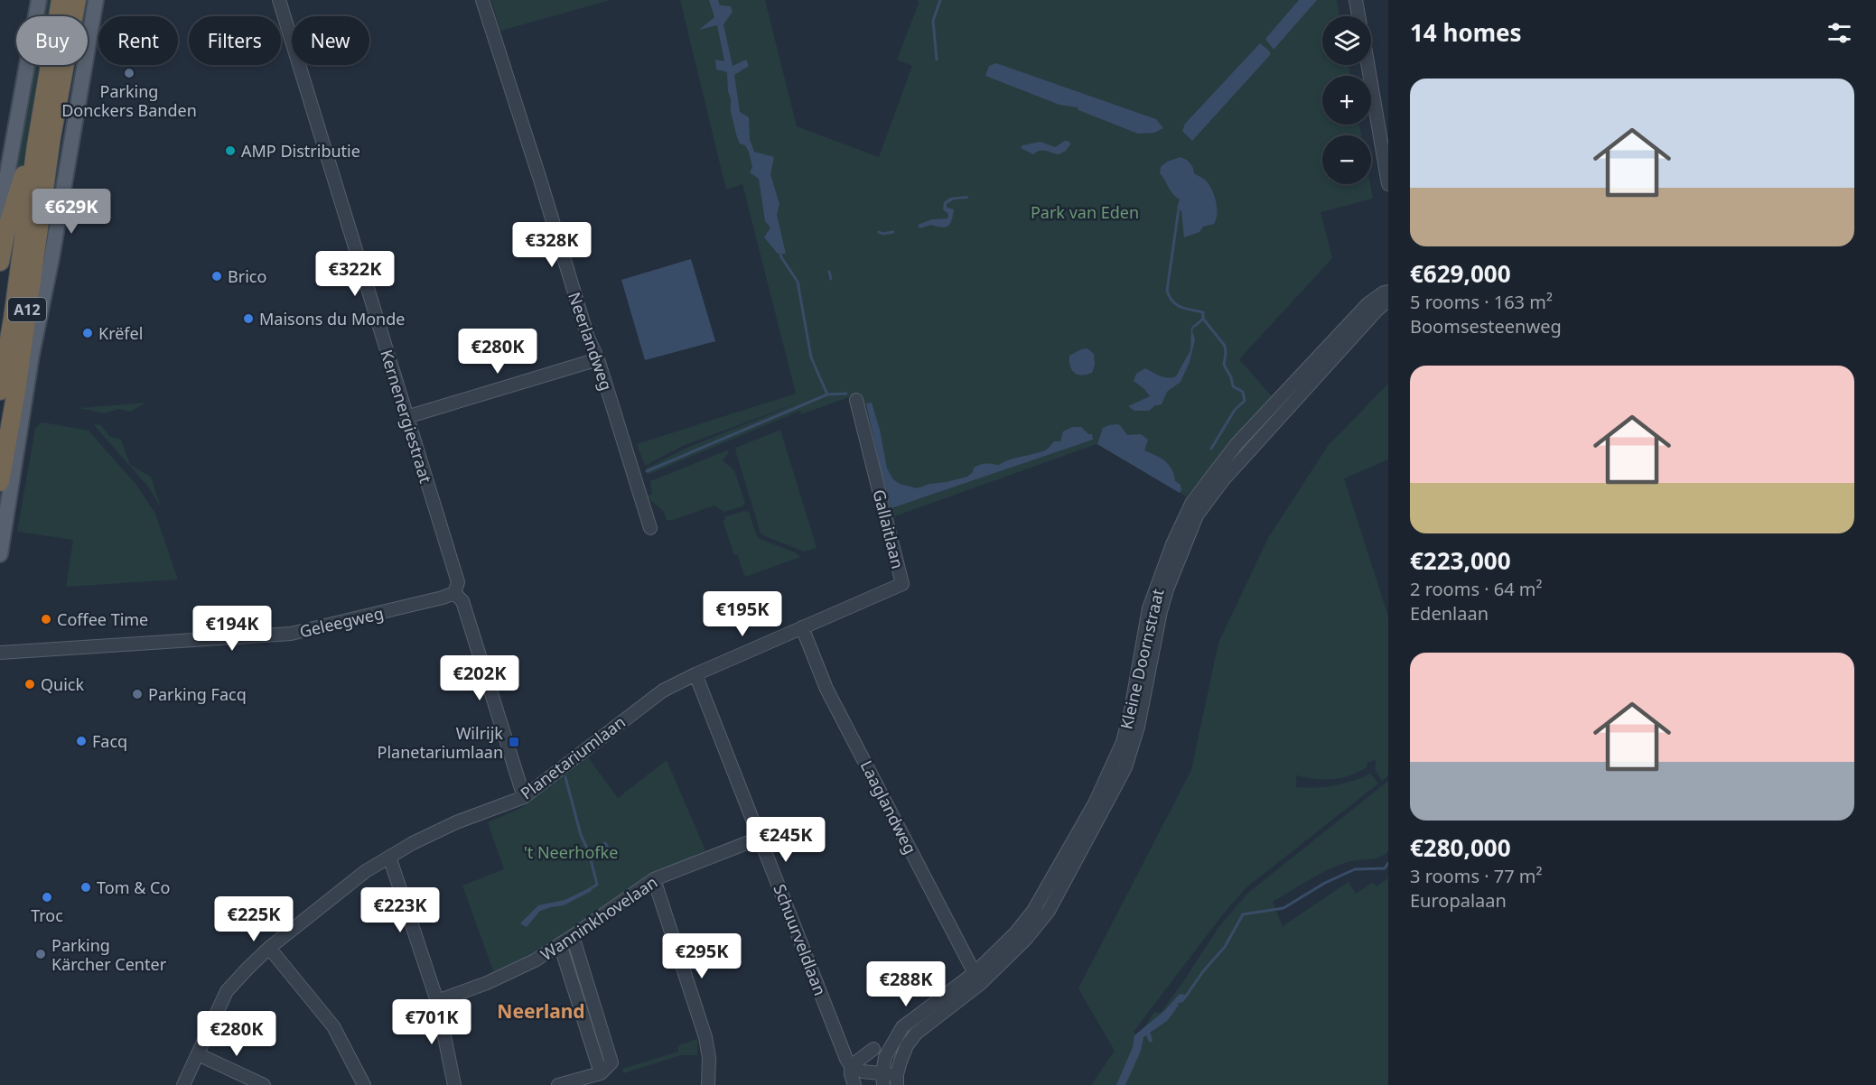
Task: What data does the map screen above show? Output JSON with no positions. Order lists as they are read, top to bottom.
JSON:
{
  "streets": {
    "highway": ["A12"],
    "street": [
      "Neerlandweg",
      "Kernenergiestraat",
      "Gallaitlaan",
      "Geleegweg",
      "Kleine Doornstraat",
      "Planetariumlaan",
      "Laaglandweg",
      "Wanninkhovelaan",
      "Schuurveldlaan"
    ]
  },
  "crossings": [
    ["Kernenergiestraat", "Geleegweg"],
    ["Kernenergiestraat", "Planetariumlaan"],
    ["Gallaitlaan", "Planetariumlaan"],
    ["Gallaitlaan", "Laaglandweg"],
    ["Kleine Doornstraat", "Laaglandweg"],
    ["Kleine Doornstraat", "Schuurveldlaan"],
    ["Planetariumlaan", "Laaglandweg"],
    ["Planetariumlaan", "Schuurveldlaan"],
    ["Wanninkhovelaan", "Schuurveldlaan"]
  ],
  "districts": ["Neerland"],
  "parks": ["Park van Eden", "'t Neerhofke"],
  "places": {
    "other": [
      "Parking Donckers Banden",
      "AMP Distributie",
      "Brico",
      "Maisons du Monde",
      "Krëfel",
      "Coffee Time",
      "Quick",
      "Parking Facq",
      "Facq",
      "Tom & Co",
      "Troc",
      "Parking Kärcher Center"
    ],
    "transit": ["Wilrijk Planetariumlaan"]
  },
  "page": {
    "heading": "14 homes",
    "map_buttons": ["+", "−"],
    "chip": [
      "Buy",
      "Rent",
      "Filters",
      "New"
    ],
    "list": [
      {
        "name": "€629,000",
        "note": "5 rooms · 163 m² · Boomsesteenweg"
      },
      {
        "name": "€223,000",
        "note": "2 rooms · 64 m² · Edenlaan"
      },
      {
        "name": "€280,000",
        "note": "3 rooms · 77 m² · Europalaan"
      }
    ],
    "price": [
      "€629K",
      "€328K",
      "€322K",
      "€280K",
      "€195K",
      "€194K",
      "€202K",
      "€245K",
      "€223K",
      "€225K",
      "€295K",
      "€288K",
      "€701K",
      "€280K"
    ]
  }
}
